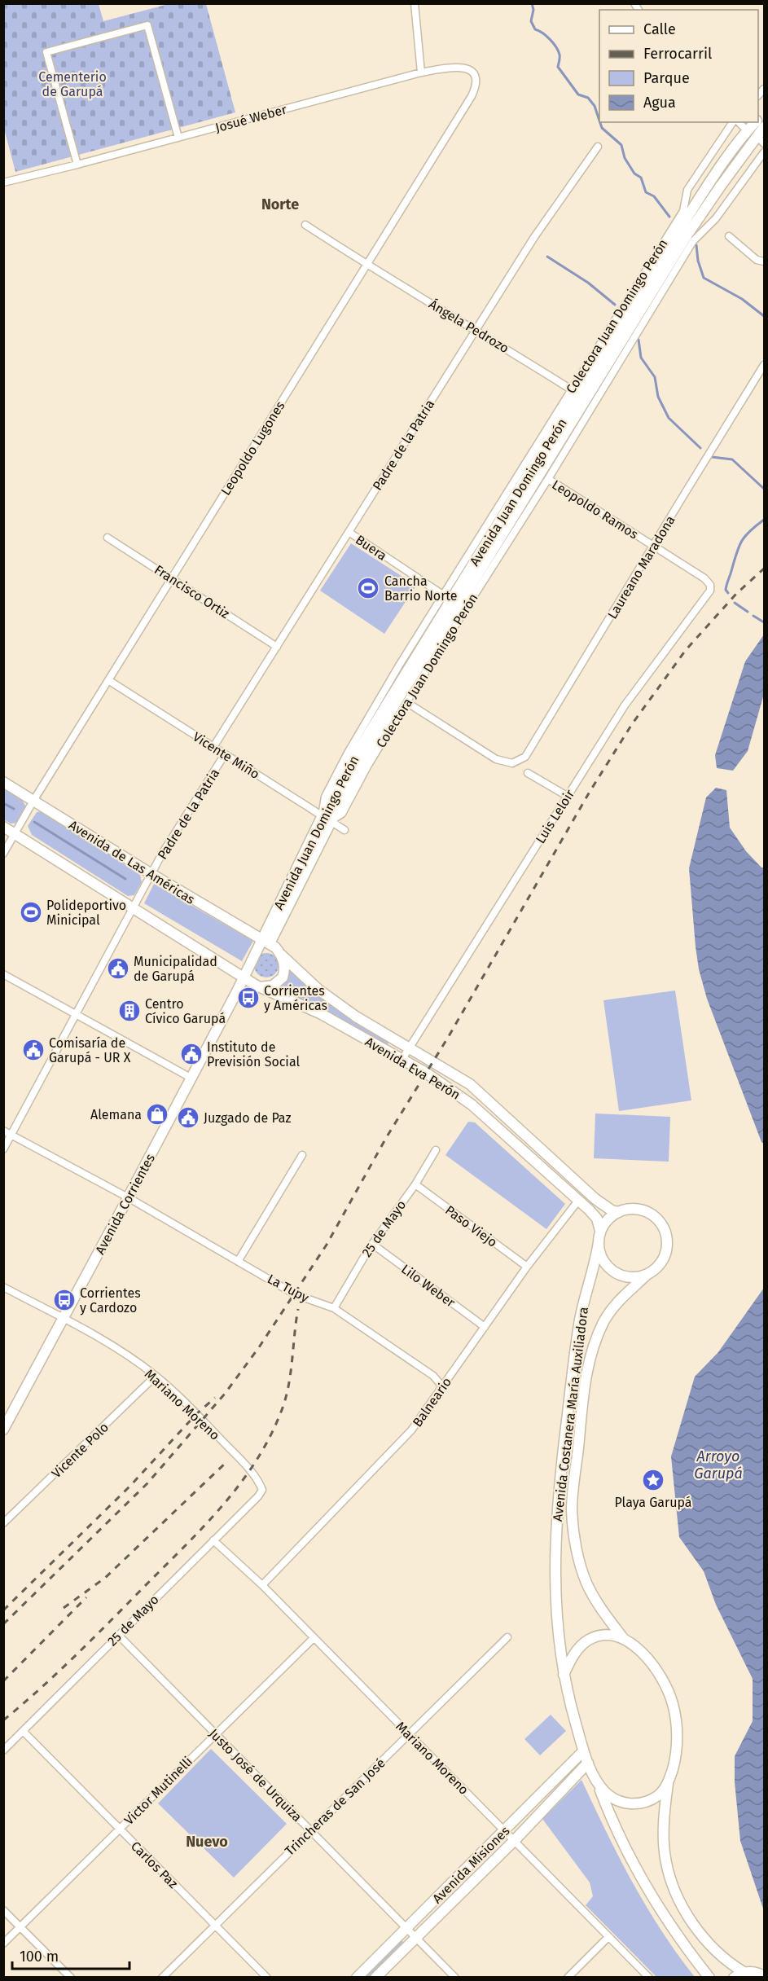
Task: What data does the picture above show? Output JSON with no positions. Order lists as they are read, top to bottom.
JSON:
{
  "streets": {
    "main road": [
      "Avenida Juan Domingo Perón",
      "Avenida de Las Américas",
      "Avenida Eva Perón",
      "Avenida Corrientes",
      "Avenida Costanera María Auxiliadora",
      "Avenida Misiones"
    ],
    "street": [
      "Josué Weber",
      "Colectora Juan Domingo Perón",
      "Ángela Pedrozo",
      "Padre de la Patria",
      "Leopoldo Lugones",
      "Leopoldo Ramos",
      "Buera",
      "Laureano Maradona",
      "Francisco Ortiz",
      "Vicente Miño",
      "Luis Leloir",
      "Paso Viejo",
      "25 de Mayo",
      "Lilo Weber",
      "La Tupy",
      "Balneario",
      "Mariano Moreno",
      "Vicente Polo",
      "Justo José de Urquiza",
      "Victor Mutinelli",
      "Trincheras de San José",
      "Carlos Paz"
    ]
  },
  "crossings": [
    ["Josué Weber", "Leopoldo Lugones"],
    ["Colectora Juan Domingo Perón", "Ángela Pedrozo"],
    ["Colectora Juan Domingo Perón", "Avenida Juan Domingo Perón"],
    ["Colectora Juan Domingo Perón", "Leopoldo Ramos"],
    ["Colectora Juan Domingo Perón", "Buera"],
    ["Colectora Juan Domingo Perón", "Laureano Maradona"],
    ["Colectora Juan Domingo Perón", "Vicente Miño"],
    ["Ángela Pedrozo", "Padre de la Patria"],
    ["Ángela Pedrozo", "Leopoldo Lugones"],
    ["Padre de la Patria", "Buera"],
    ["Padre de la Patria", "Francisco Ortiz"],
    ["Padre de la Patria", "Vicente Miño"],
    ["Padre de la Patria", "Avenida de Las Américas"],
    ["Padre de la Patria", "La Tupy"],
    ["Leopoldo Lugones", "Francisco Ortiz"],
    ["Leopoldo Lugones", "Vicente Miño"],
    ["Leopoldo Lugones", "Avenida de Las Américas"],
    ["Avenida Juan Domingo Perón", "Vicente Miño"],
    ["Avenida Juan Domingo Perón", "Avenida de Las Américas"],
    ["Avenida Juan Domingo Perón", "Avenida Eva Perón"],
    ["Avenida Juan Domingo Perón", "Avenida Corrientes"],
    ["Leopoldo Ramos", "Laureano Maradona"],
    ["Leopoldo Ramos", "Luis Leloir"],
    ["Luis Leloir", "Avenida Eva Perón"],
    ["Avenida de Las Américas", "Avenida Eva Perón"],
    ["Avenida Eva Perón", "Avenida Corrientes"],
    ["Avenida Eva Perón", "Balneario"],
    ["Avenida Eva Perón", "Avenida Costanera María Auxiliadora"],
    ["Avenida Corrientes", "La Tupy"],
    ["Avenida Corrientes", "Mariano Moreno"],
    ["Paso Viejo", "25 de Mayo"],
    ["Paso Viejo", "Balneario"],
    ["25 de Mayo", "Lilo Weber"],
    ["25 de Mayo", "La Tupy"],
    ["25 de Mayo", "Mariano Moreno"],
    ["25 de Mayo", "Justo José de Urquiza"],
    ["25 de Mayo", "Carlos Paz"],
    ["Lilo Weber", "Balneario"],
    ["La Tupy", "Balneario"],
    ["Balneario", "Mariano Moreno"],
    ["Mariano Moreno", "Vicente Polo"],
    ["Mariano Moreno", "Victor Mutinelli"],
    ["Mariano Moreno", "Trincheras de San José"],
    ["Mariano Moreno", "Avenida Misiones"],
    ["Avenida Costanera María Auxiliadora", "Avenida Misiones"],
    ["Justo José de Urquiza", "Victor Mutinelli"],
    ["Justo José de Urquiza", "Trincheras de San José"],
    ["Justo José de Urquiza", "Avenida Misiones"],
    ["Victor Mutinelli", "Carlos Paz"],
    ["Trincheras de San José", "Carlos Paz"]
  ],
  "districts": ["Norte", "Nuevo"],
  "water": ["Arroyo Garupá"],
  "parks": ["Cementerio de Garupá"],
  "places": {
    "sports": ["Cancha Barrio Norte", "Polideportivo Minicipal"],
    "public building": [
      "Municipalidad de Garupá",
      "Comisaría de Garupá - UR X",
      "Instituto de Previsión Social",
      "Juzgado de Paz"
    ],
    "bus stop": ["Corrientes y Américas", "Corrientes y Cardozo"],
    "building": ["Centro Cívico Garupá"],
    "shop": ["Alemana"],
    "place": ["Playa Garupá"]
  },
  "legend": [
    "Calle",
    "Ferrocarril",
    "Parque",
    "Agua"
  ],
  "scale_bar": "100 m"
}
